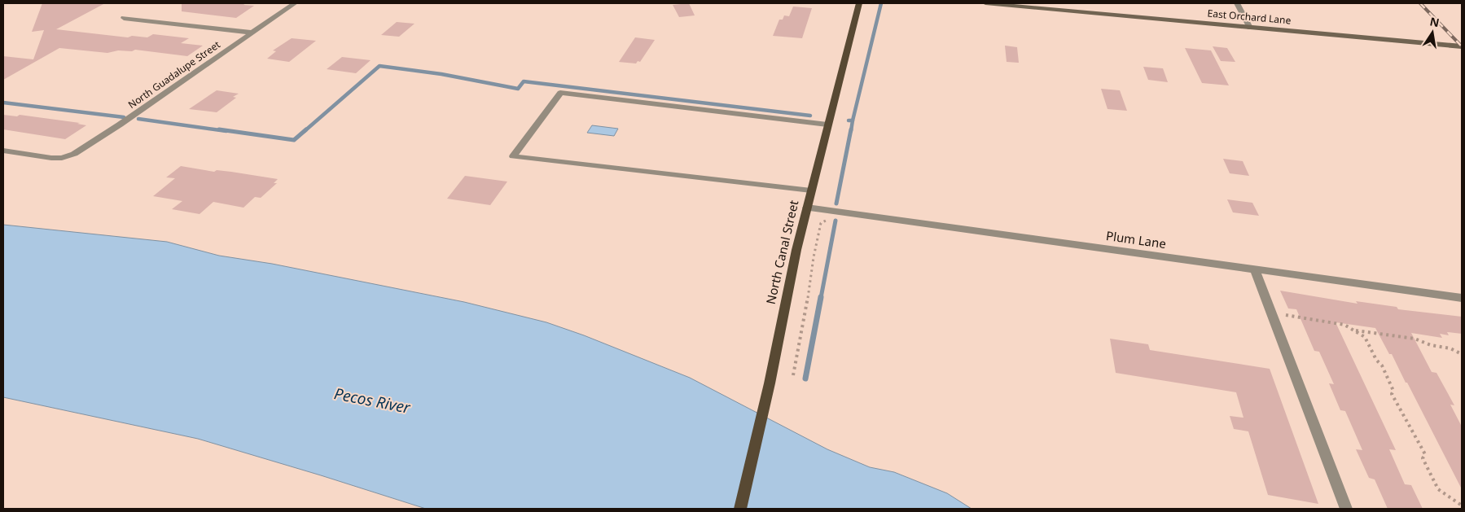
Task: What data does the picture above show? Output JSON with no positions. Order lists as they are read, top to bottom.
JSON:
{
  "streets": {
    "main road": ["North Canal Street"],
    "street": ["East Orchard Lane", "North Guadalupe Street", "Plum Lane"]
  },
  "crossings": [
    ["Plum Lane", "North Canal Street"]
  ],
  "water": ["Pecos River"],
  "north": "top"
}
